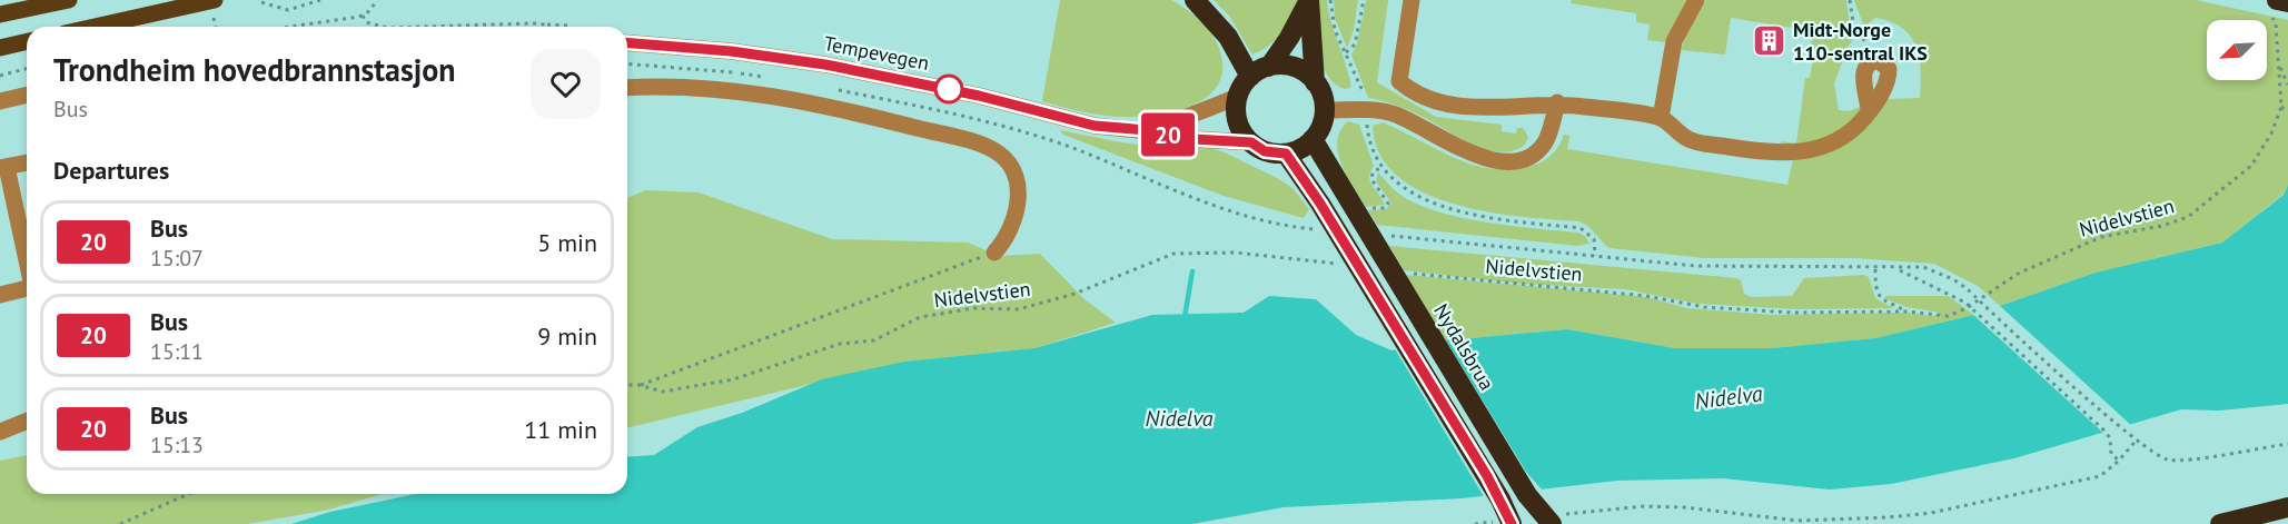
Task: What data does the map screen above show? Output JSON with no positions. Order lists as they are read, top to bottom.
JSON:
{
  "streets": {
    "highway": ["Nydalsbrua"],
    "street": ["Tempevegen"],
    "path": ["Nidelvstien"]
  },
  "crossings": [
    ["Tempevegen", "Nydalsbrua"]
  ],
  "water": ["Nidelva"],
  "places": {
    "building": ["Midt-Norge 110-sentral IKS"]
  },
  "lines": ["bus line 20"],
  "north": "bottom left",
  "page": {
    "on_map": "20",
    "heading": [
      ["Trondheim hovedbrannstasjon", "Bus"],
      "Departures"
    ],
    "list": [
      {
        "mark": "20",
        "name": "Bus",
        "note": "15:07",
        "value": "5 min"
      },
      {
        "mark": "20",
        "name": "Bus",
        "note": "15:11",
        "value": "9 min"
      },
      {
        "mark": "20",
        "name": "Bus",
        "note": "15:13",
        "value": "11 min"
      }
    ]
  }
}
